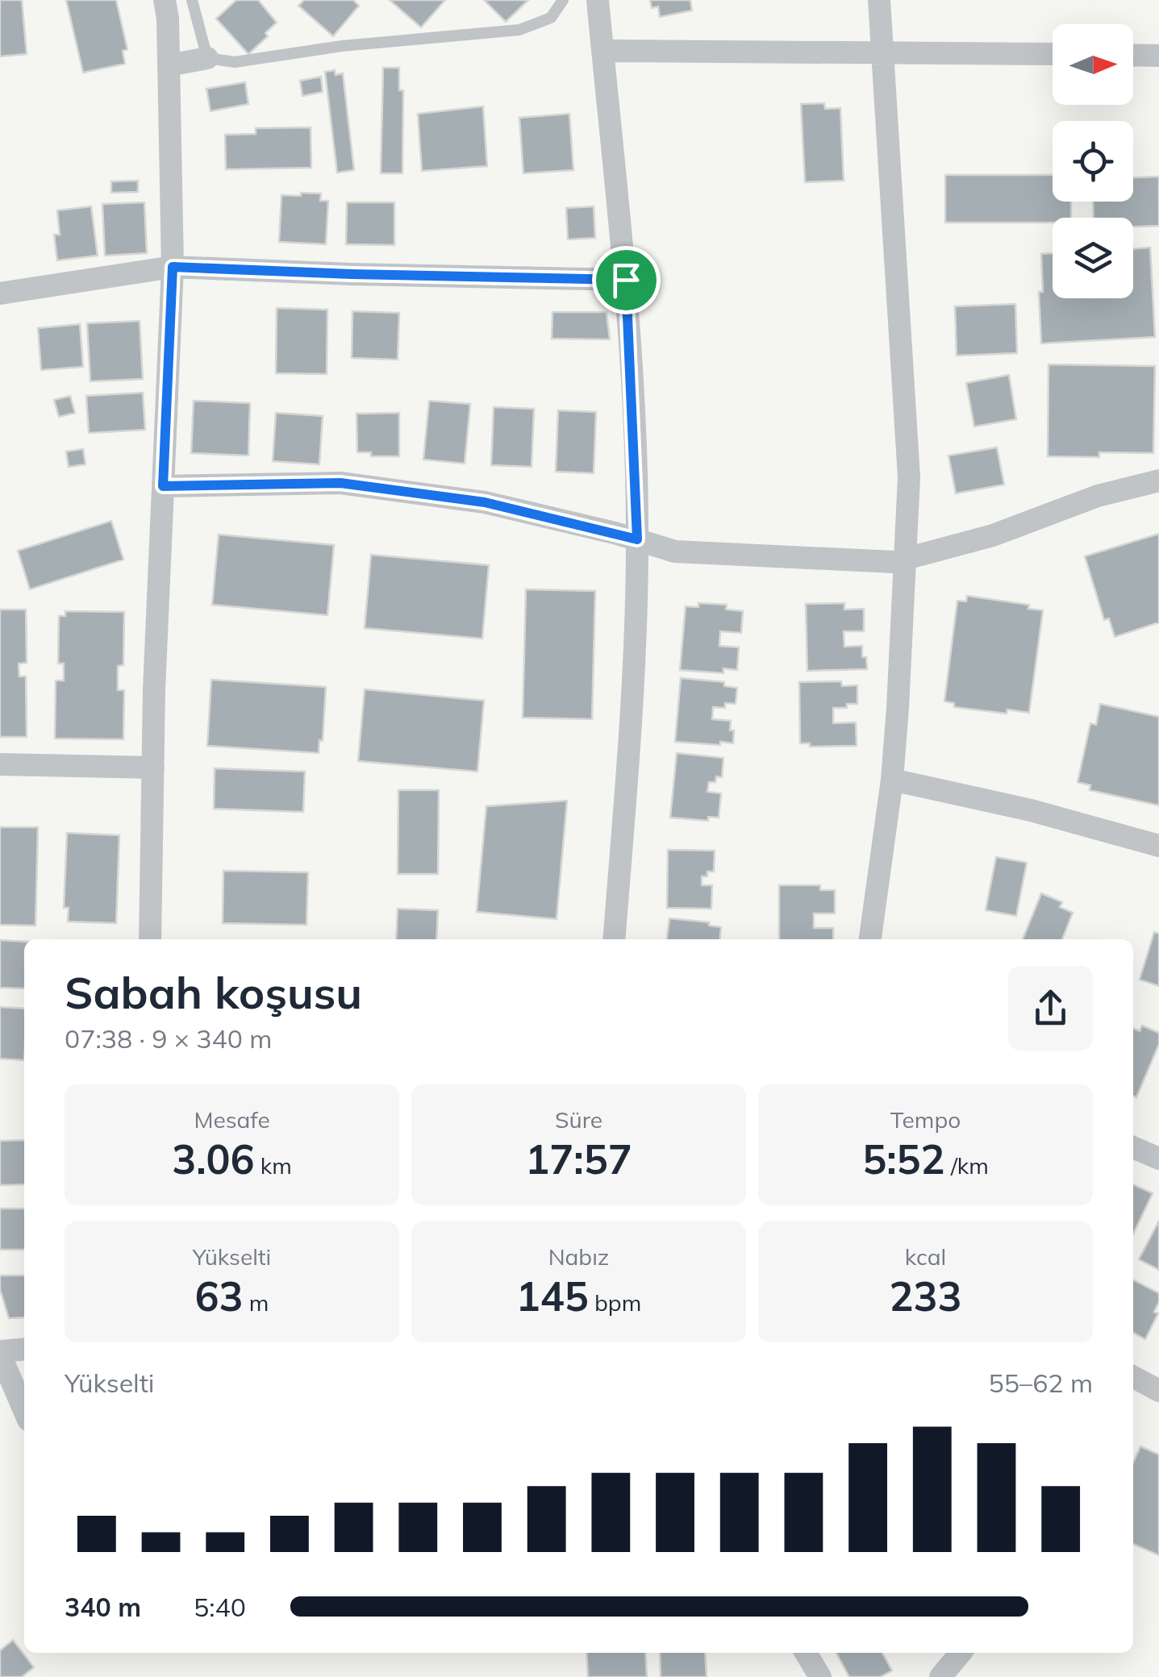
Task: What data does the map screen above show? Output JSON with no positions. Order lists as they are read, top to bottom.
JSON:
{
  "north": "right",
  "page": {
    "heading": ["Sabah koşusu", "07:38 · 9 × 340 m"],
    "stats": [
      ["Mesafe", "3.06 km"],
      ["Süre", "17:57"],
      ["Tempo", "5:52 /km"],
      ["Yükselti", "63 m"],
      ["Nabız", "145 bpm"],
      ["kcal", "233"]
    ],
    "chart": ["Yükselti", "55–62 m"],
    "list": [
      {
        "name": "340 m",
        "note": "5:40"
      }
    ]
  }
}
